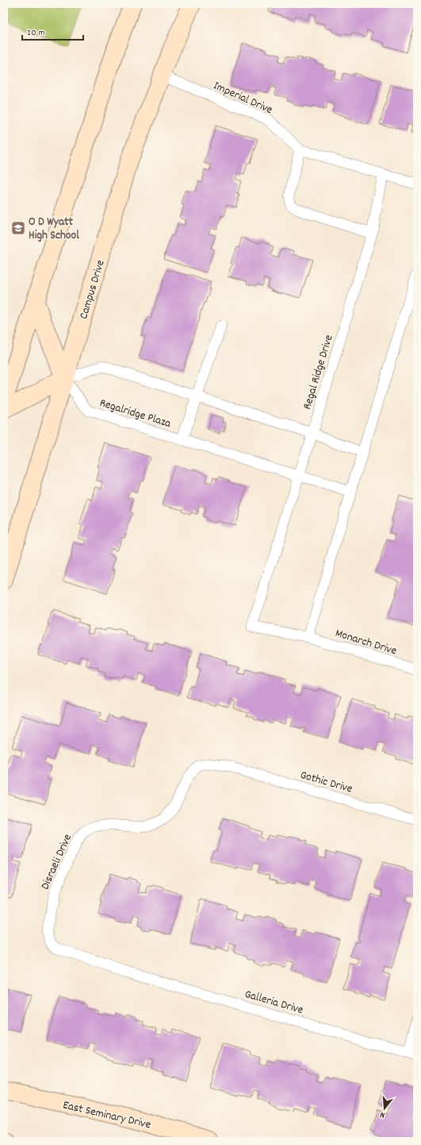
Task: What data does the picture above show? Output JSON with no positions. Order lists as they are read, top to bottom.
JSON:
{
  "streets": {
    "main road": ["Campus Drive", "East Seminary Drive"],
    "lane": [
      "Imperial Drive",
      "Regal Ridge Drive",
      "Regalridge Plaza",
      "Monarch Drive",
      "Gothic Drive",
      "Disraeli Drive",
      "Galleria Drive"
    ]
  },
  "crossings": [
    ["Imperial Drive", "Campus Drive"],
    ["Imperial Drive", "Regal Ridge Drive"],
    ["Campus Drive", "Regalridge Plaza"],
    ["Regal Ridge Drive", "Regalridge Plaza"],
    ["Regal Ridge Drive", "Monarch Drive"],
    ["Gothic Drive", "Disraeli Drive"],
    ["Disraeli Drive", "Galleria Drive"]
  ],
  "places": {
    "school or university": ["O D Wyatt High School"]
  },
  "scale_bar": "20 m",
  "north": "bottom"
}
